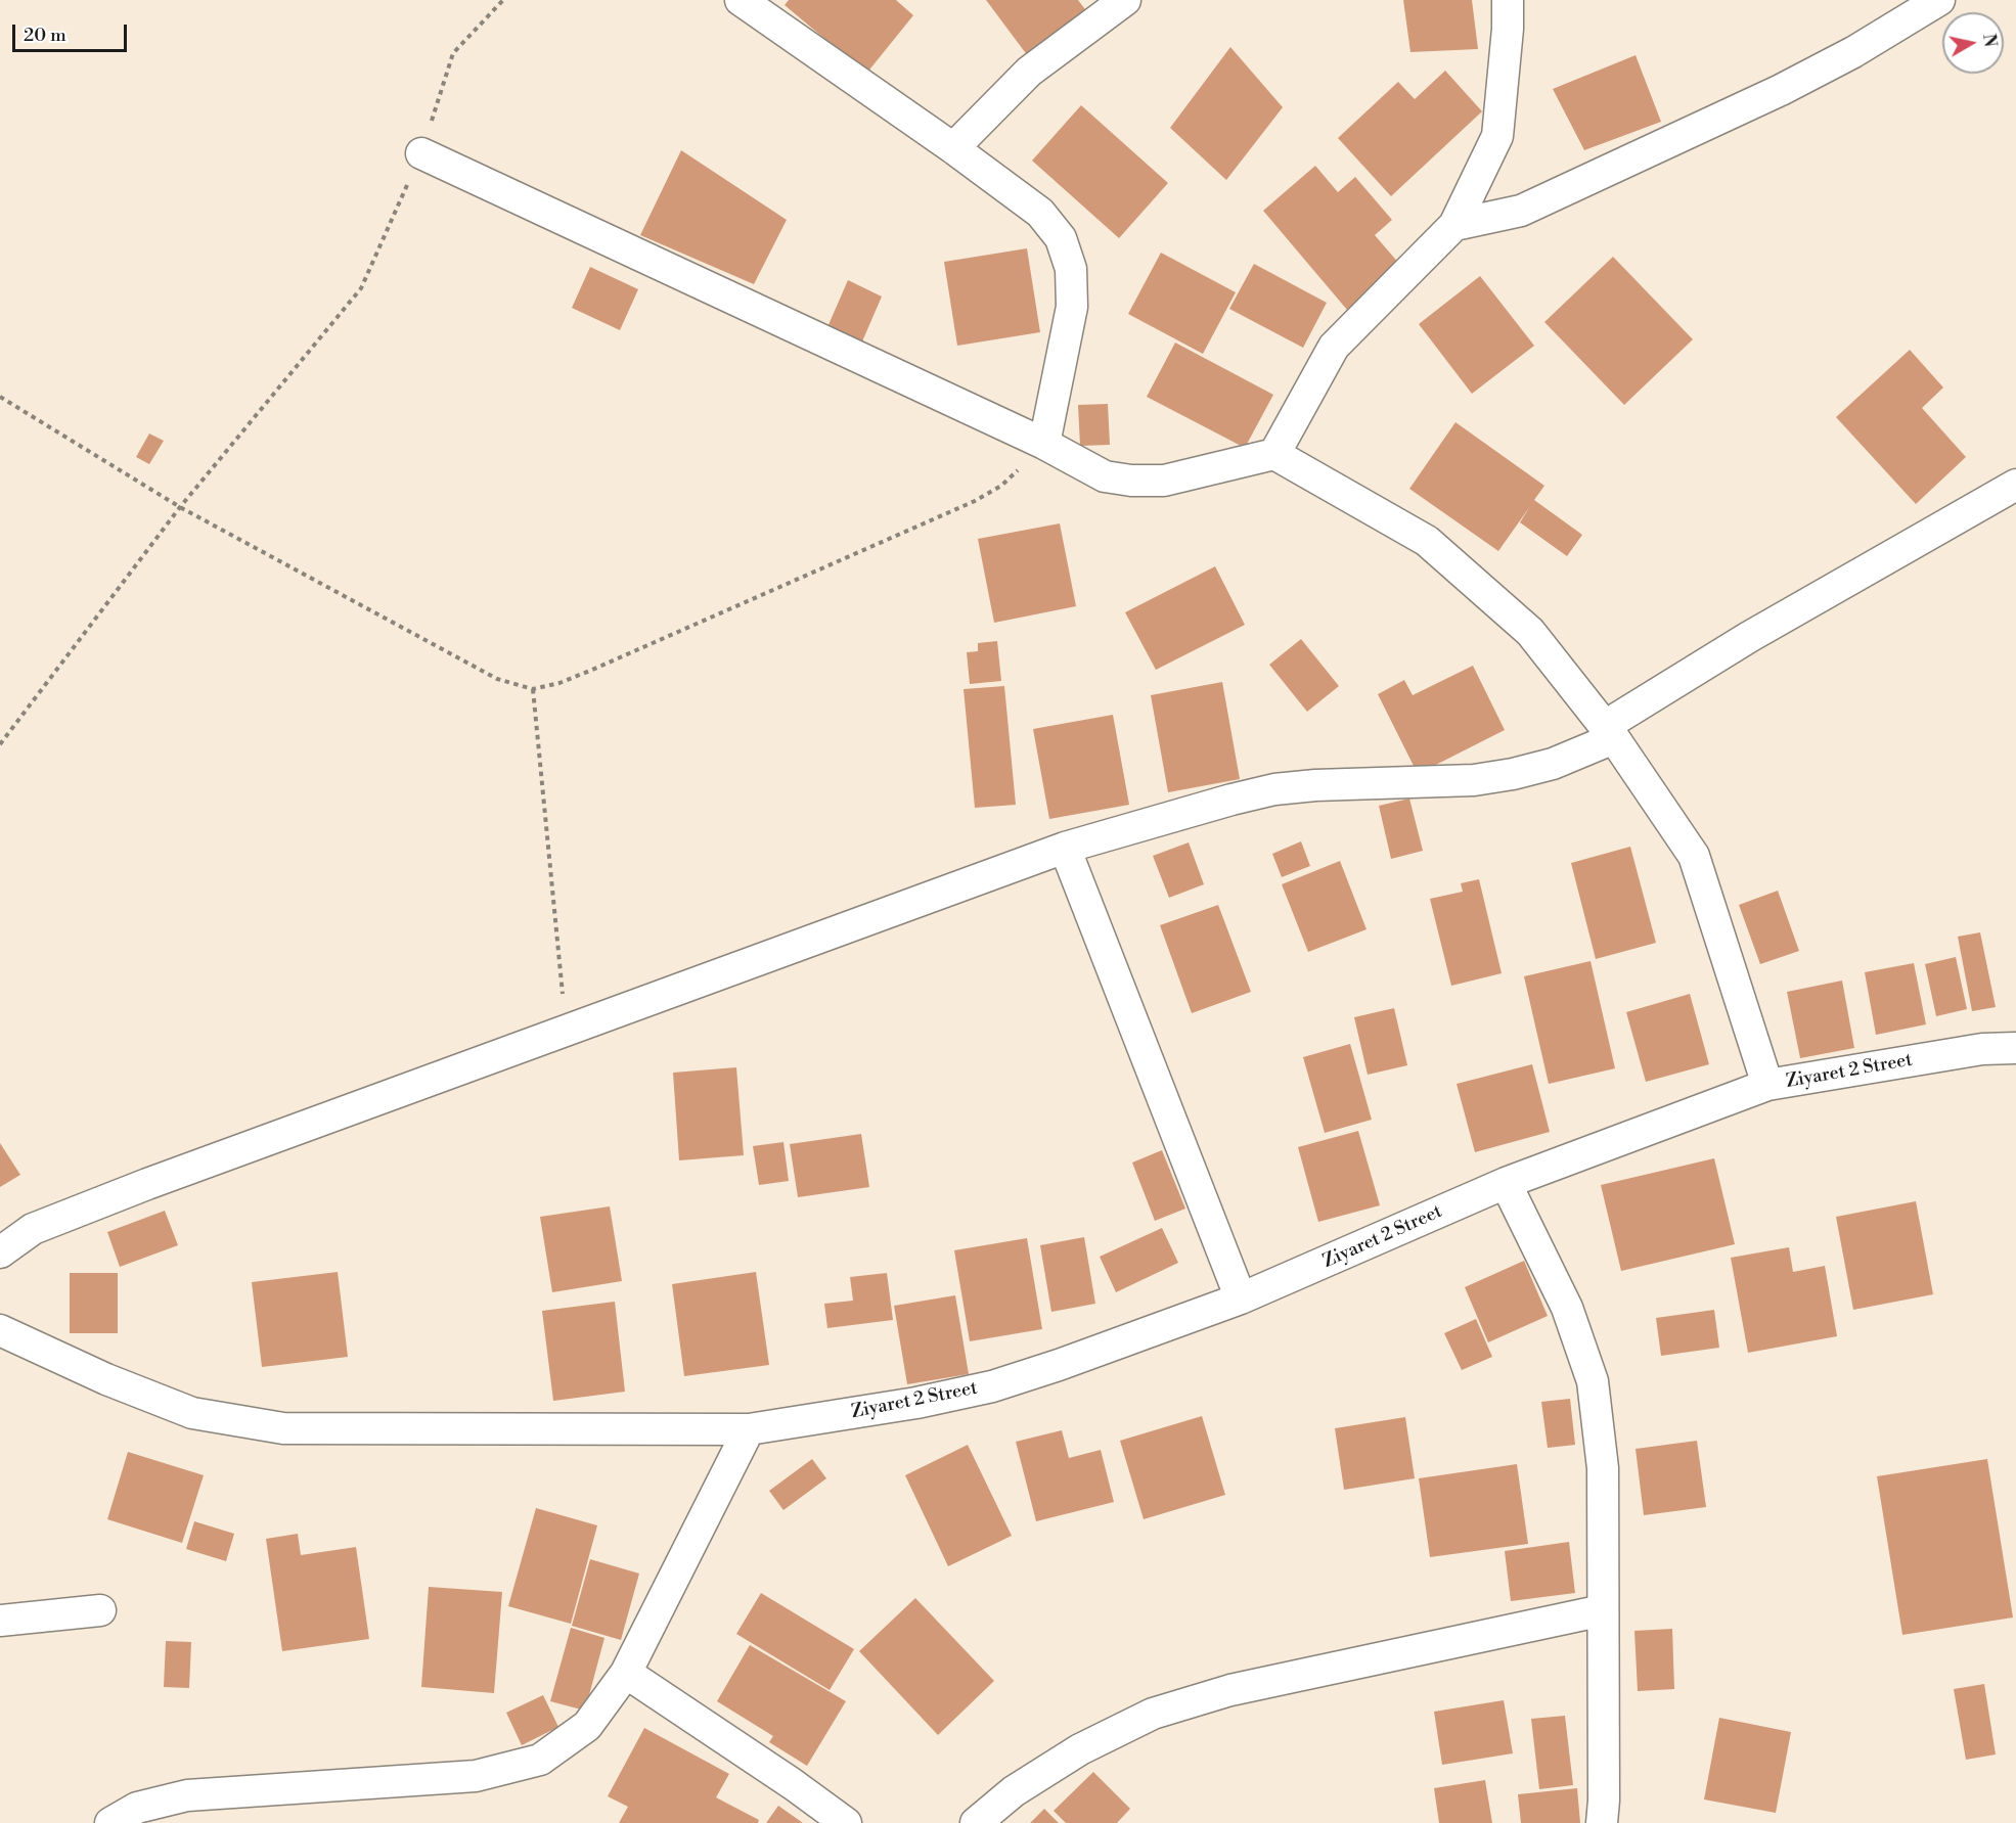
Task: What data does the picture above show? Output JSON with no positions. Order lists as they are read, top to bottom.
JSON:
{
  "streets": {
    "street": ["Ziyaret 2 Street"]
  },
  "scale_bar": "20 m",
  "north": "right"
}
